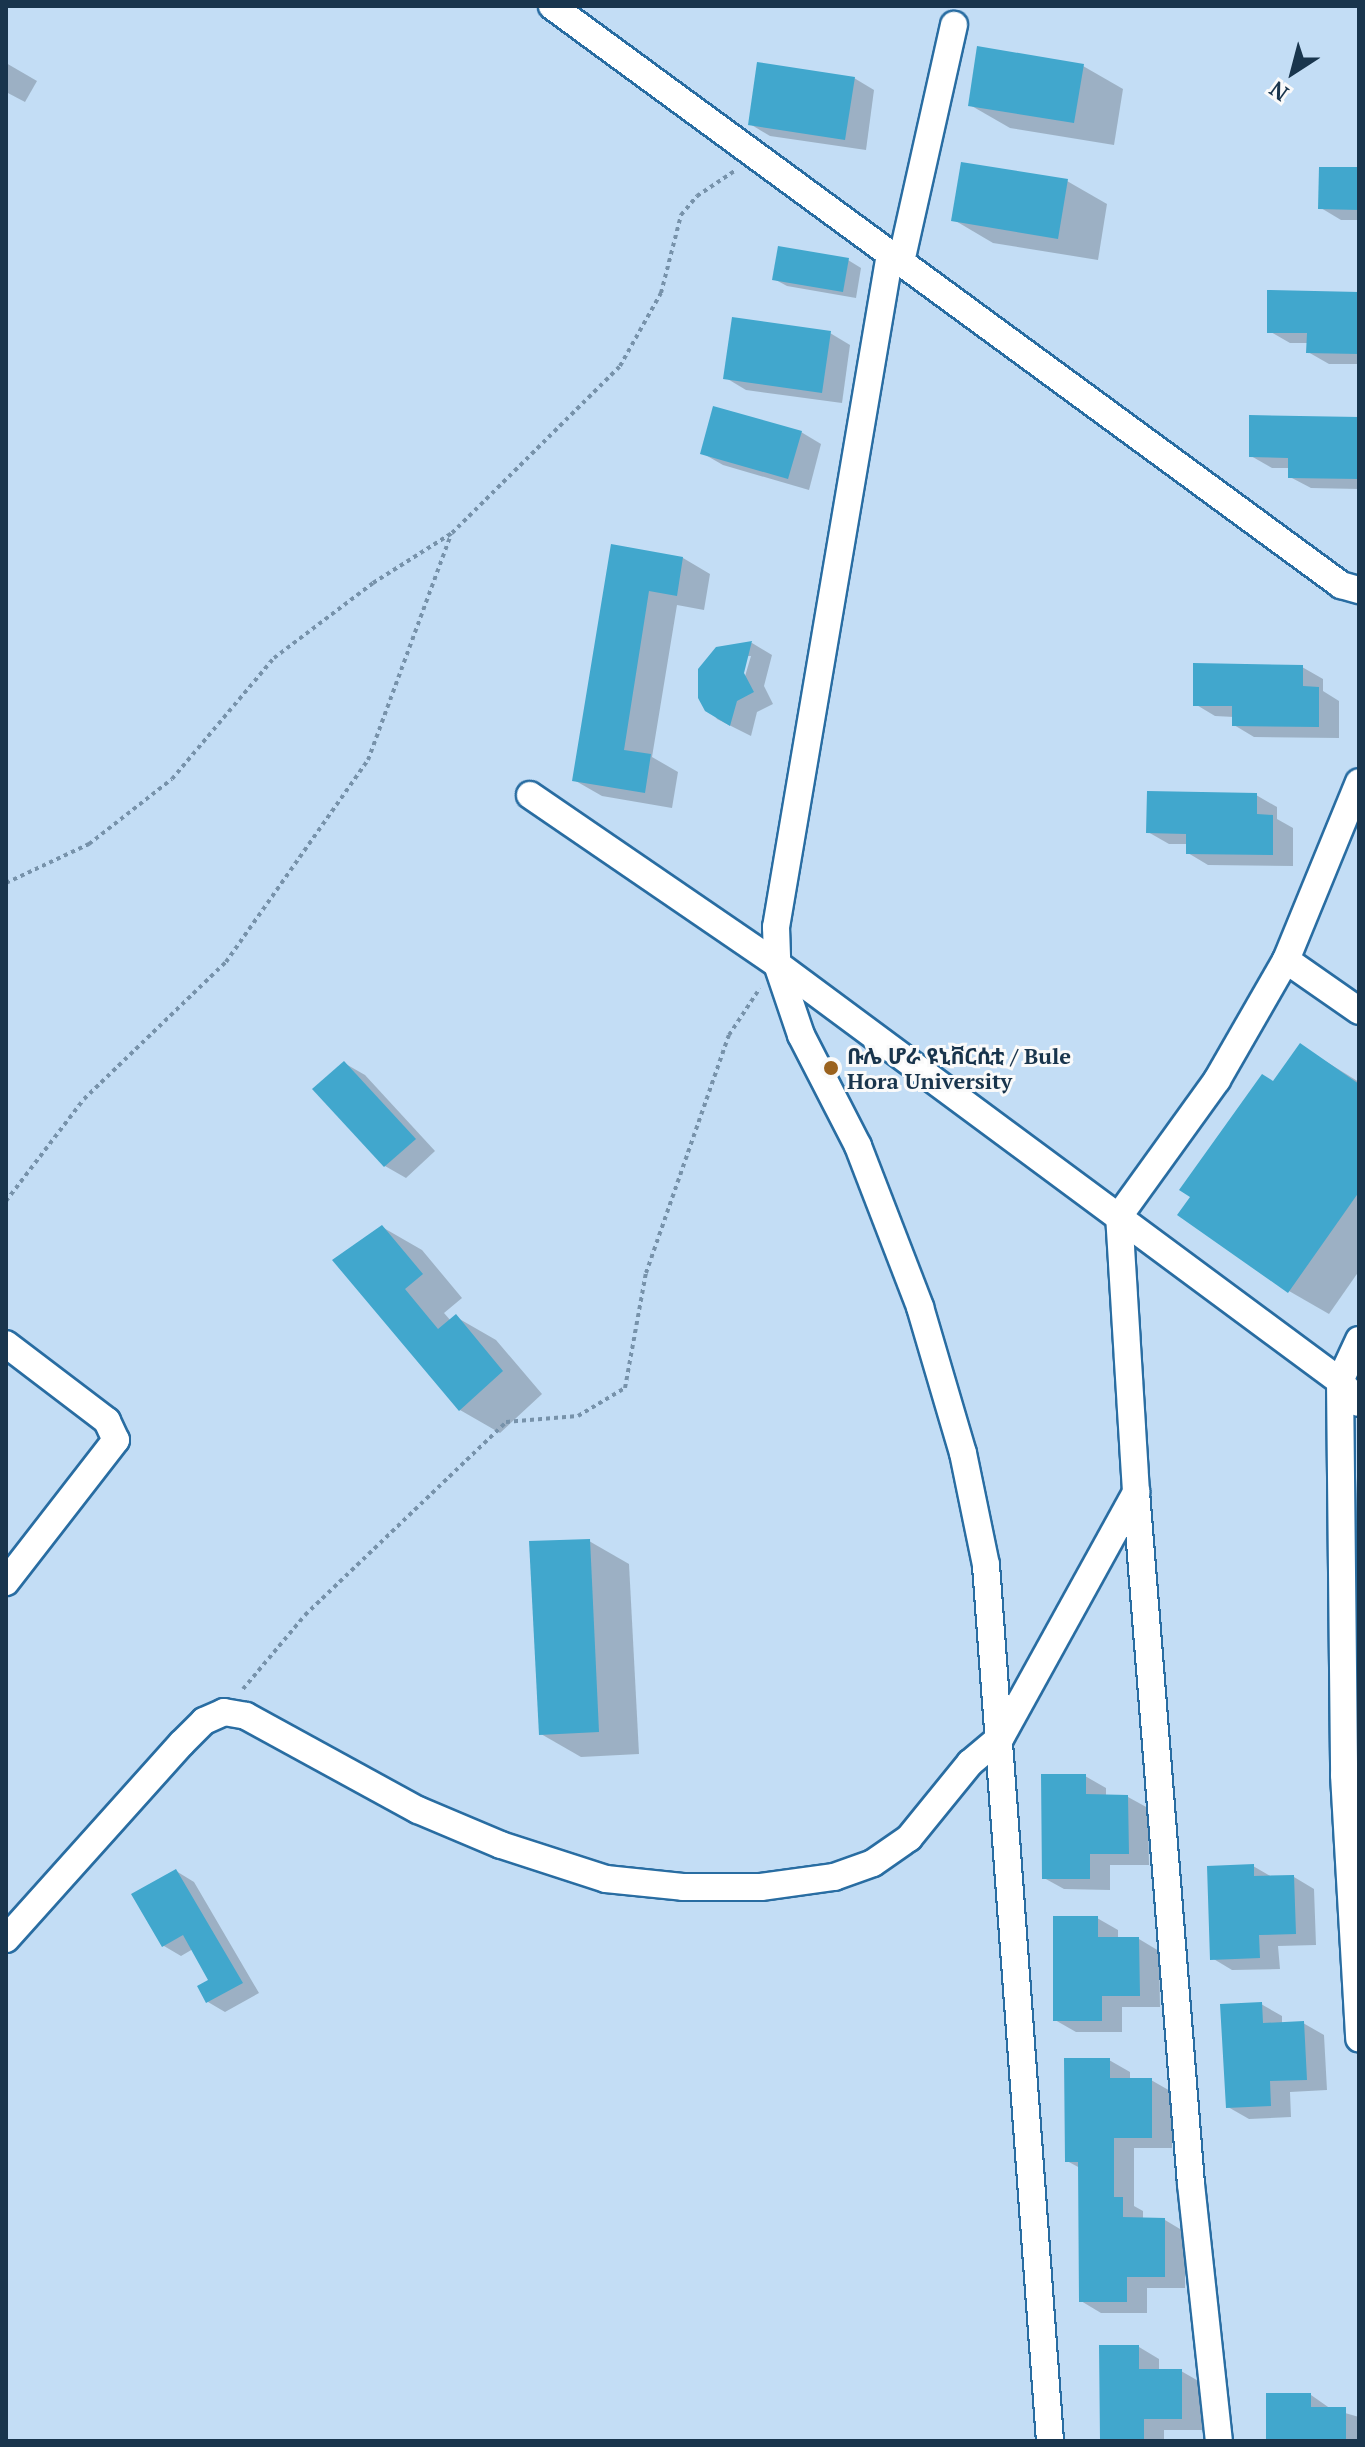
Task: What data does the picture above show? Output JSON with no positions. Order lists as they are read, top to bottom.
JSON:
{
  "places": ["ቡሌ ሆራ ዩኒቨርሲቲ / Bule Hora University"],
  "north": "bottom left"
}
